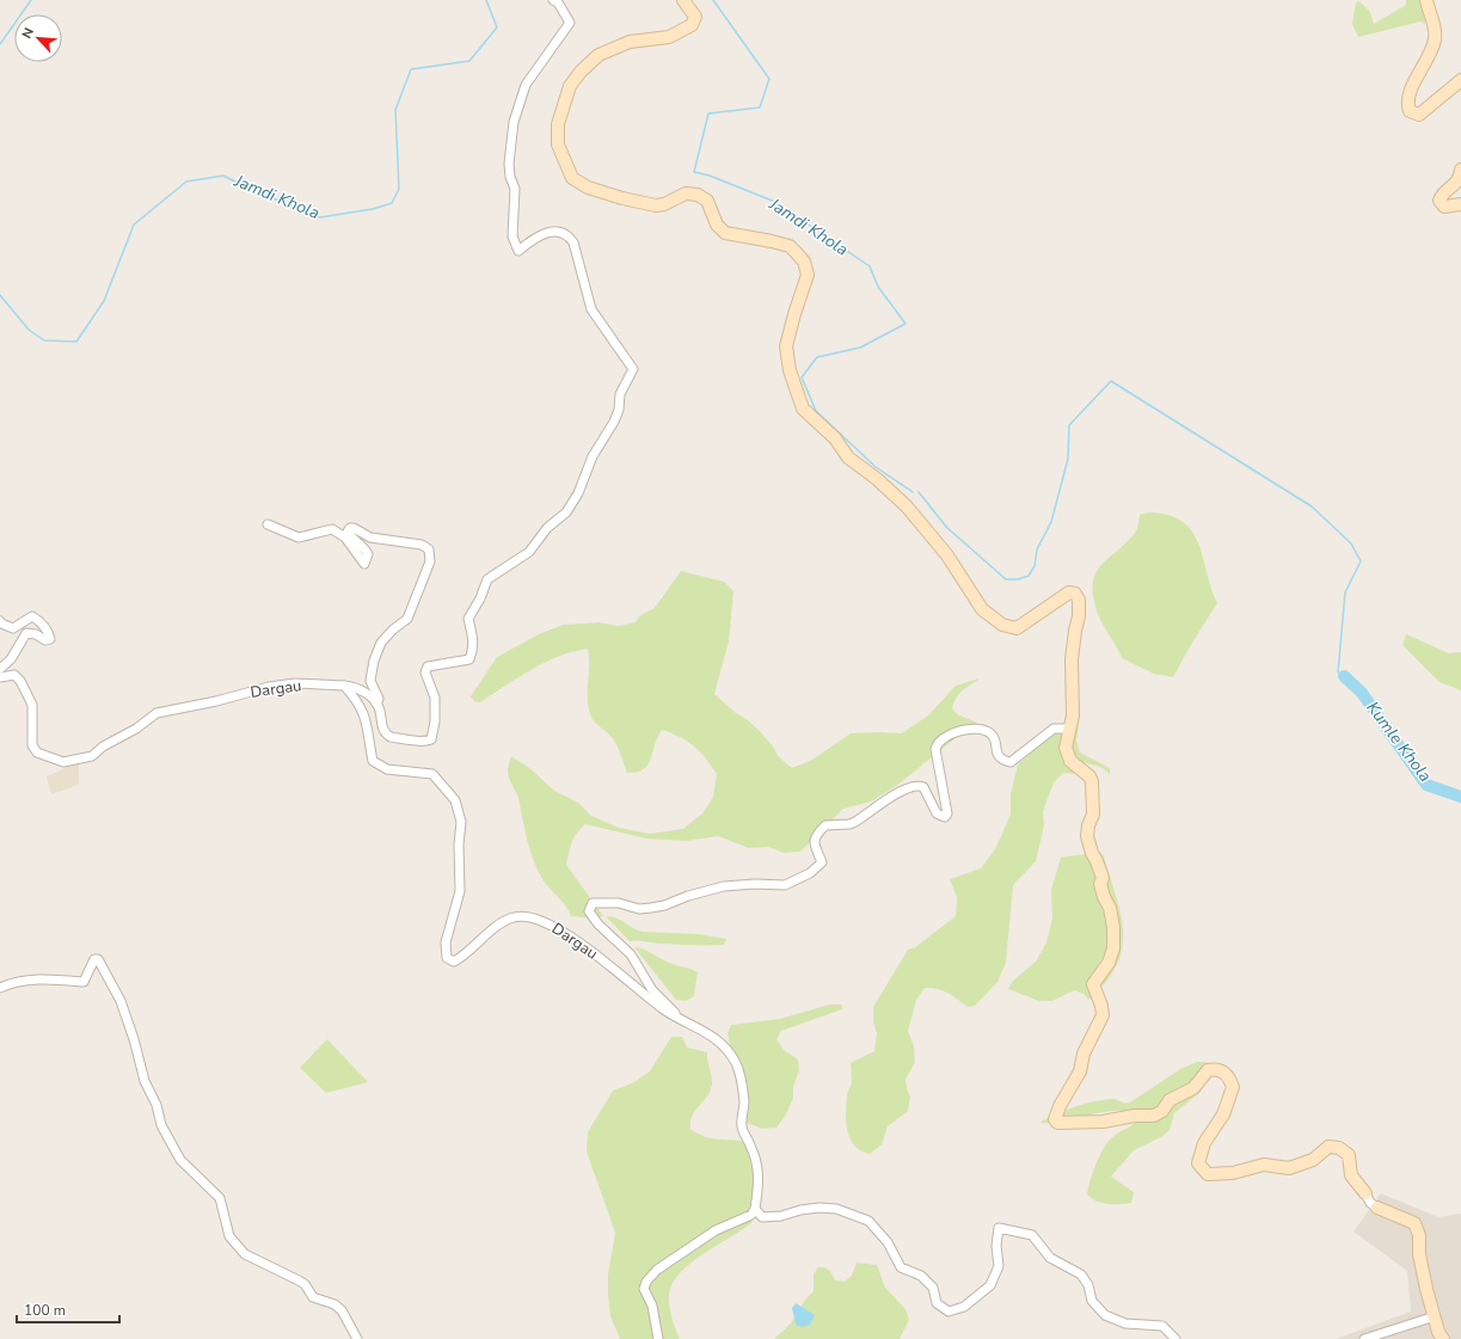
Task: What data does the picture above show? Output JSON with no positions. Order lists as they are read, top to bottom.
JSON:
{
  "streets": {
    "street": ["Dargau"]
  },
  "water": ["Jamdi Khola", "Kumle Khola"],
  "scale_bar": "100 m",
  "north": "top left"
}
